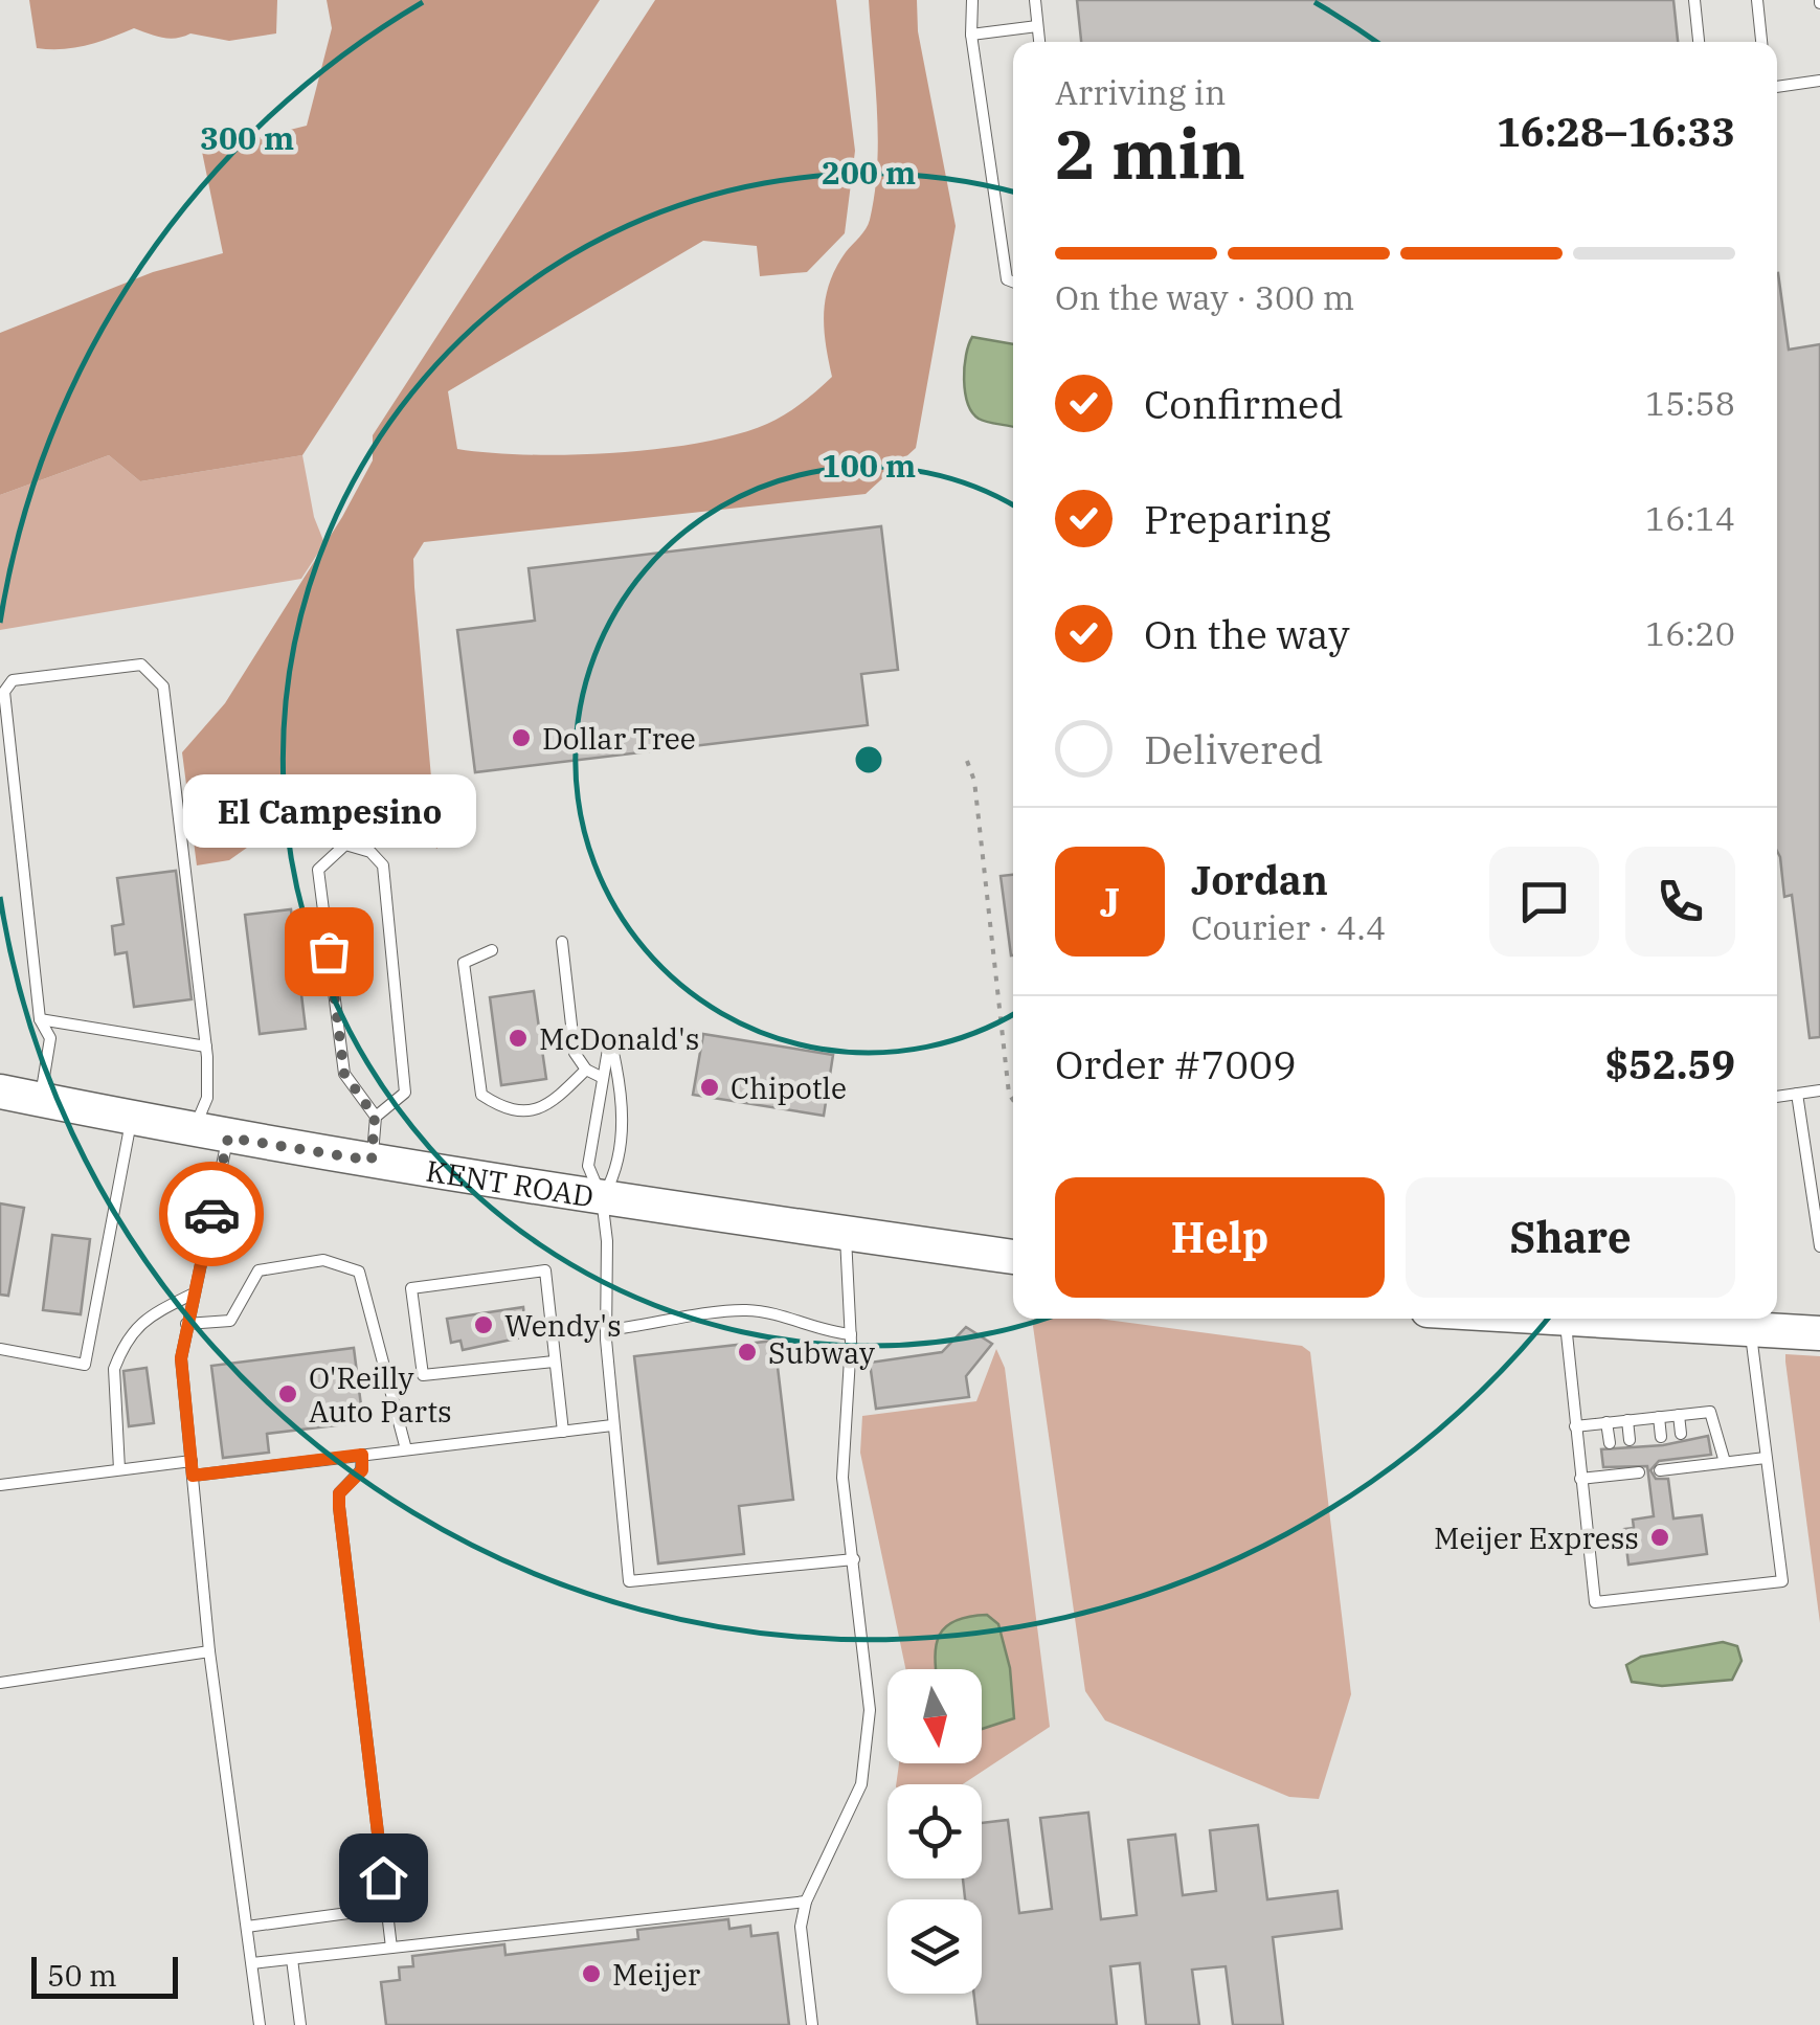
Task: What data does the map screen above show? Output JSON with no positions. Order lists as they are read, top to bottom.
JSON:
{
  "streets": {
    "main road": ["KENT ROAD"]
  },
  "places": [
    "Dollar Tree",
    "El Campesino",
    "McDonald's",
    "Chipotle",
    "Wendy's",
    "Subway",
    "O'Reilly Auto Parts",
    "Meijer Express",
    "Meijer"
  ],
  "scale_bar": "50 m",
  "north": "bottom",
  "page": {
    "heading": ["2 min", "Arriving in", "16:28–16:33"],
    "panel": [
      "Jordan",
      "Courier · 4.4",
      "Order #7009",
      "$52.59"
    ],
    "bar": "On the way · 300 m",
    "list": [
      ["Confirmed", "15:58"],
      ["Preparing", "16:14"],
      ["On the way", "16:20"],
      "Delivered"
    ],
    "bubble": "El Campesino",
    "round": "J",
    "buttons": ["Help", "Share"],
    "scale": "50 m"
  },
  "rings": ["300 m", "200 m", "100 m"]
}
